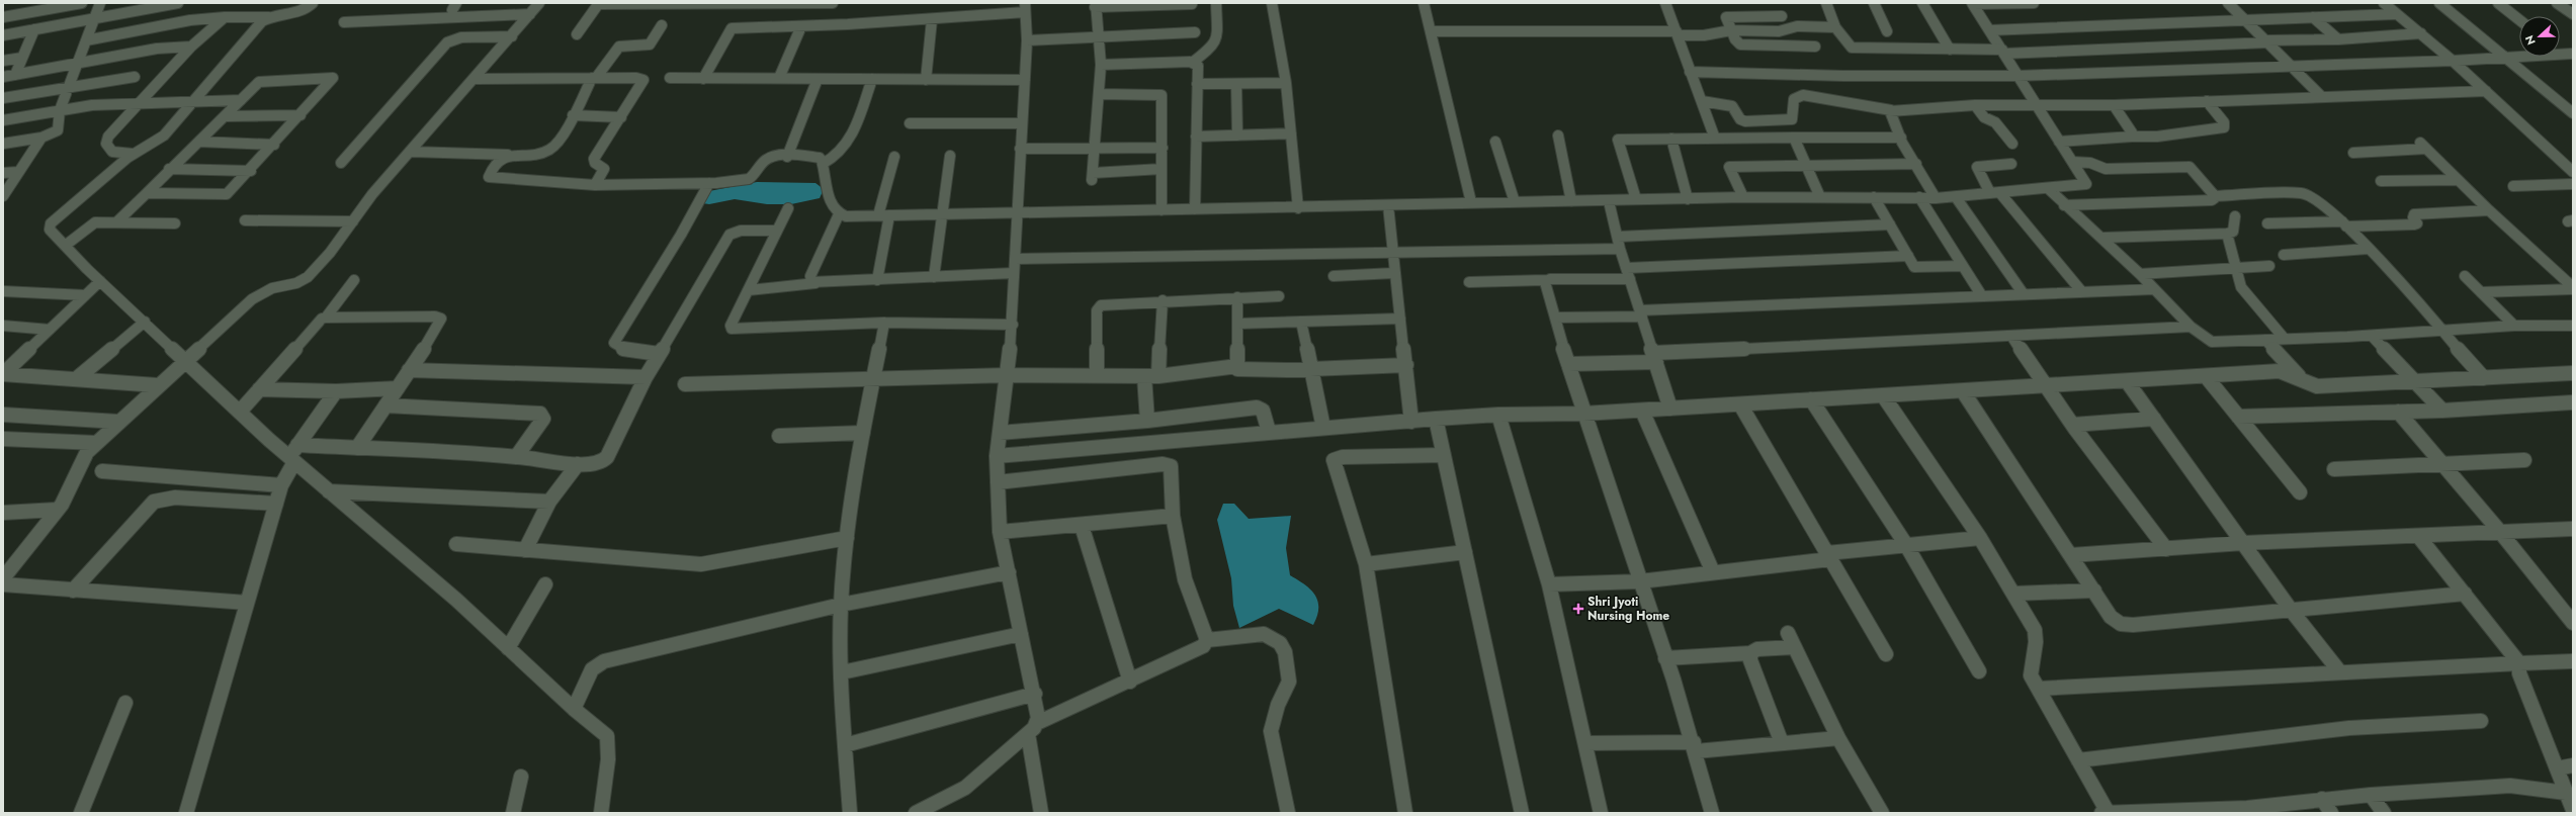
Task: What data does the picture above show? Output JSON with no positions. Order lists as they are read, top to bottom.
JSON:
{
  "places": {
    "health": ["Shri Jyoti Nursing Home"]
  },
  "north": "left"
}
